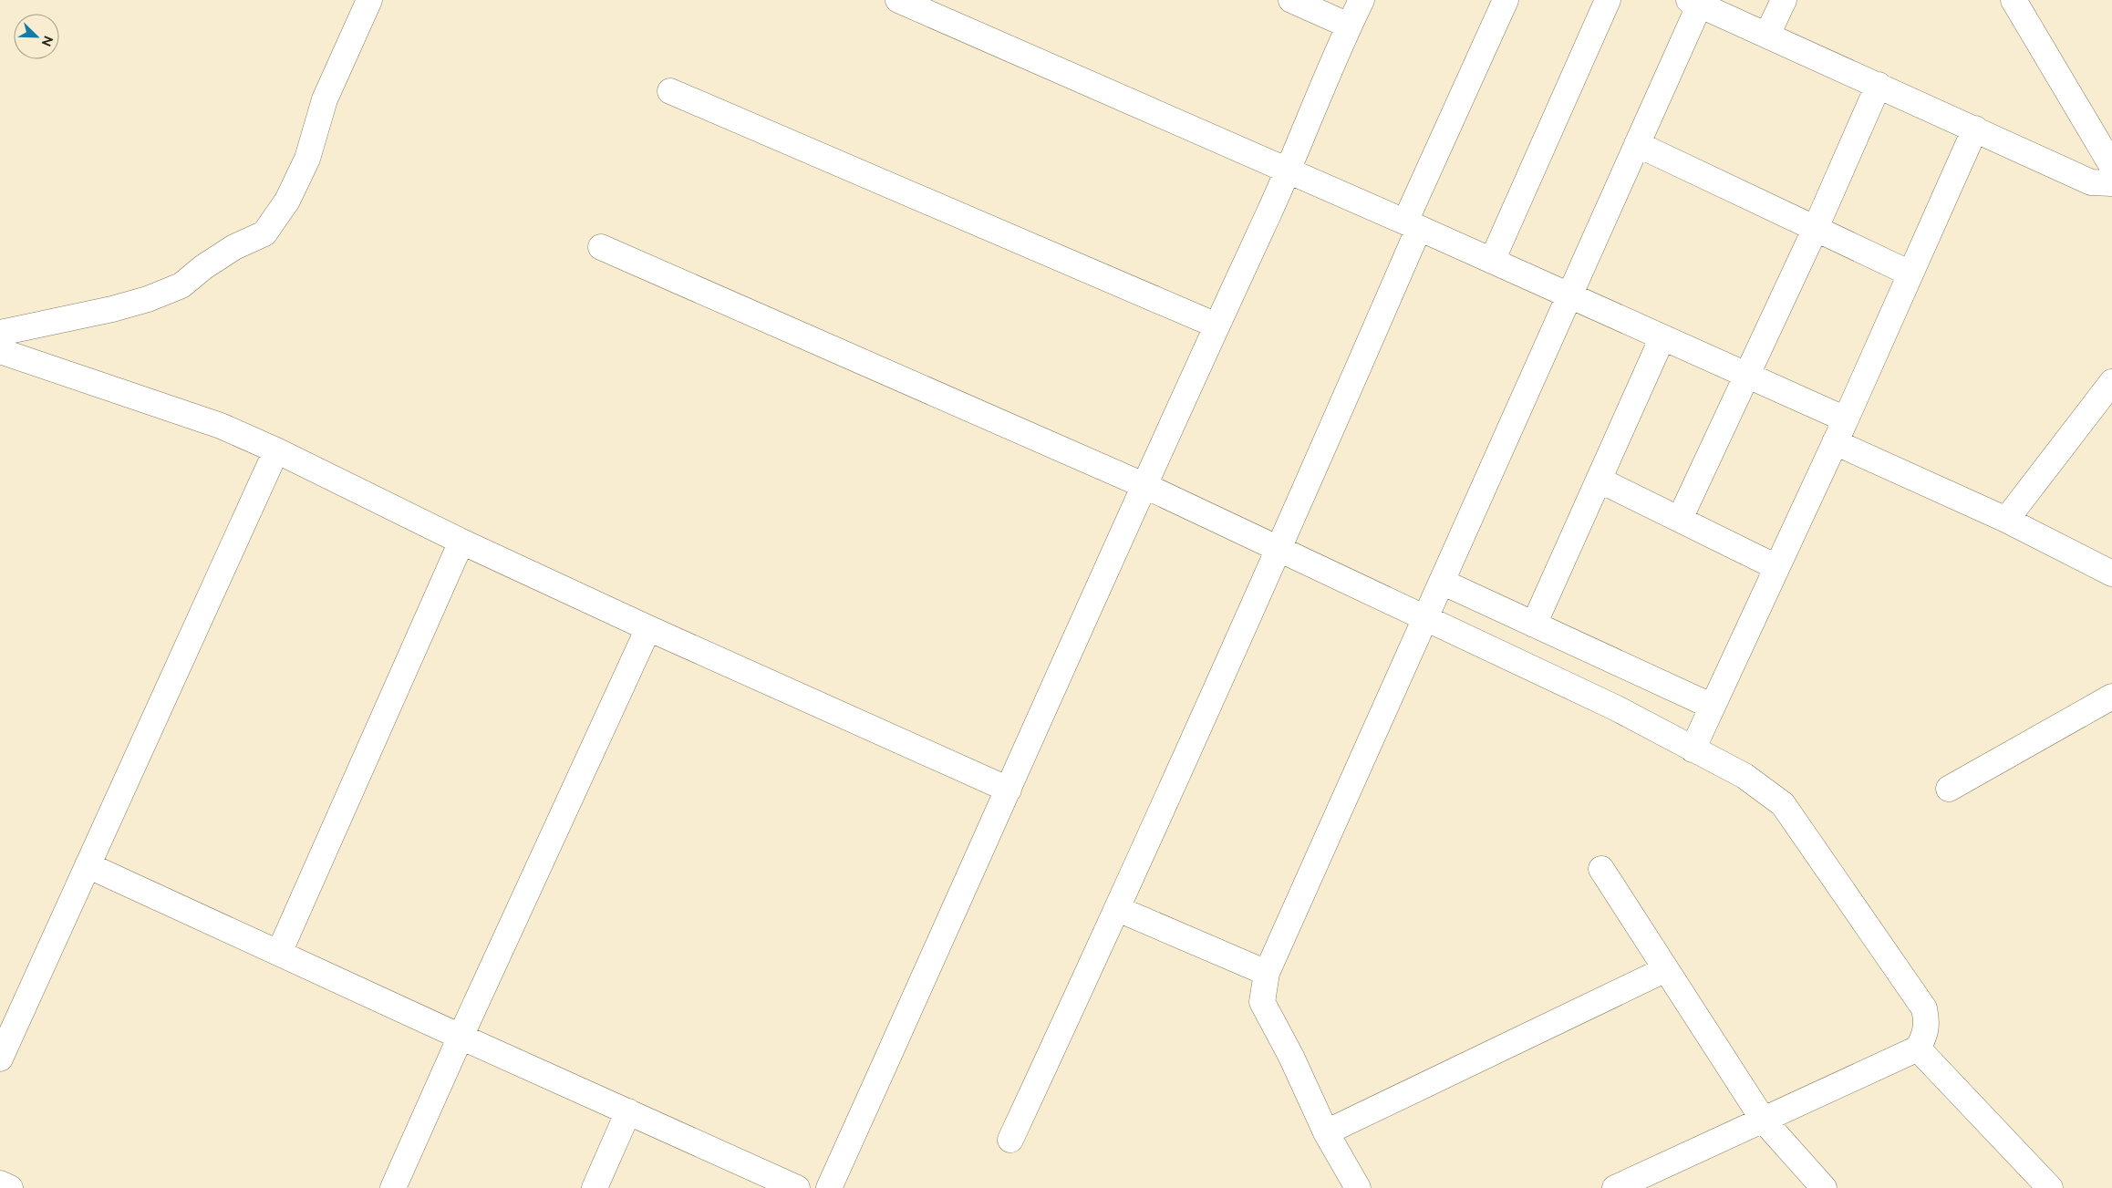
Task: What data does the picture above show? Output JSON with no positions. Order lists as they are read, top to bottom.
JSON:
{
  "north": "bottom right"
}
